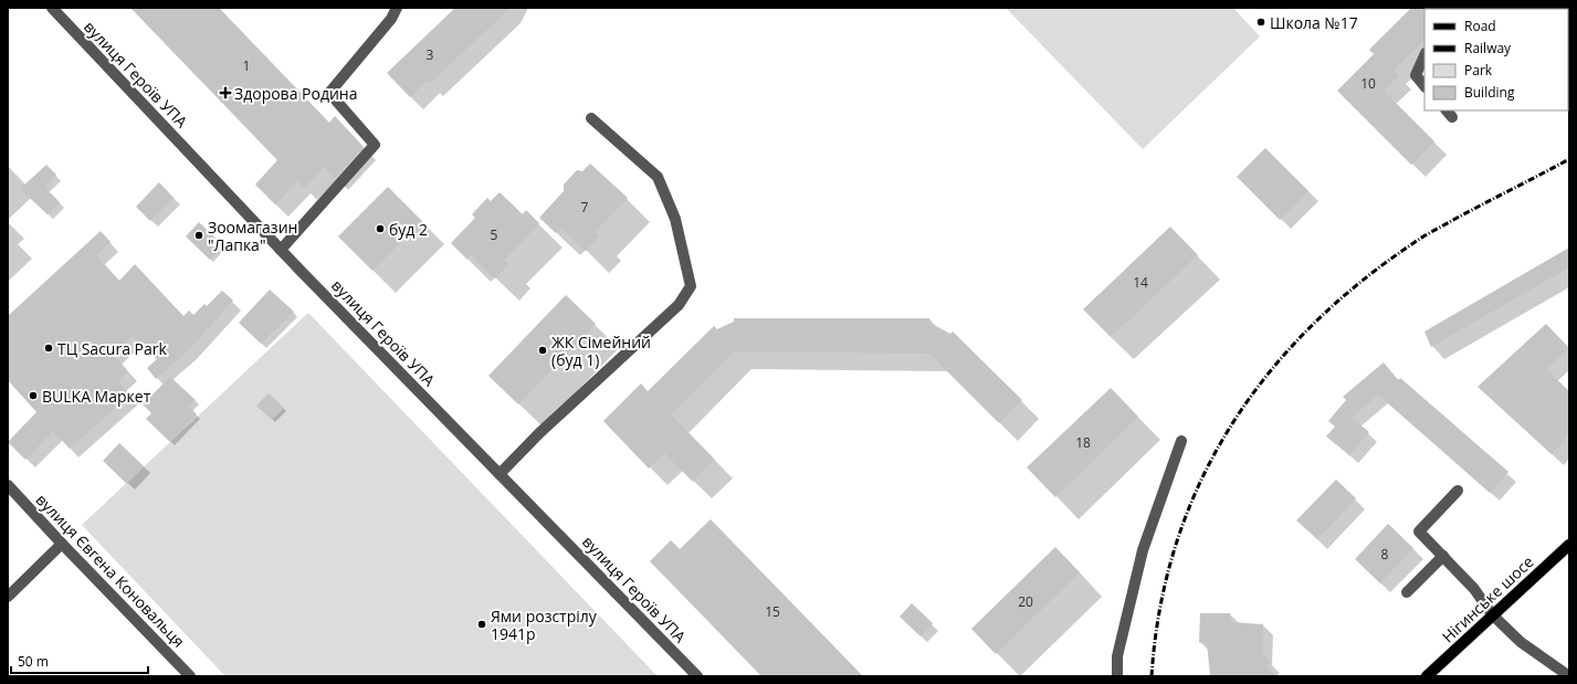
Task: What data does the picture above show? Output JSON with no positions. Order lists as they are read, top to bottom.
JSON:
{
  "streets": {
    "main road": ["Нігинське шосе"],
    "street": ["вулиця Героїв УПА", "вулиця Євгена Коновальця"]
  },
  "places": {
    "other": [
      "Школа №17",
      "буд 2",
      "Зоомагазин \"Лапка\"",
      "ТЦ Sacura Park",
      "ЖК Сімейний (буд 1)",
      "BULKA Маркет",
      "Ями розстрілу 1941р"
    ],
    "health": ["Здорова Родина"]
  },
  "house_numbers": [
    "3",
    "1",
    "10",
    "7",
    "5",
    "14",
    "18",
    "8",
    "20",
    "15"
  ],
  "legend": [
    "Road",
    "Railway",
    "Park",
    "Building"
  ],
  "scale_bar": "50 m"
}
